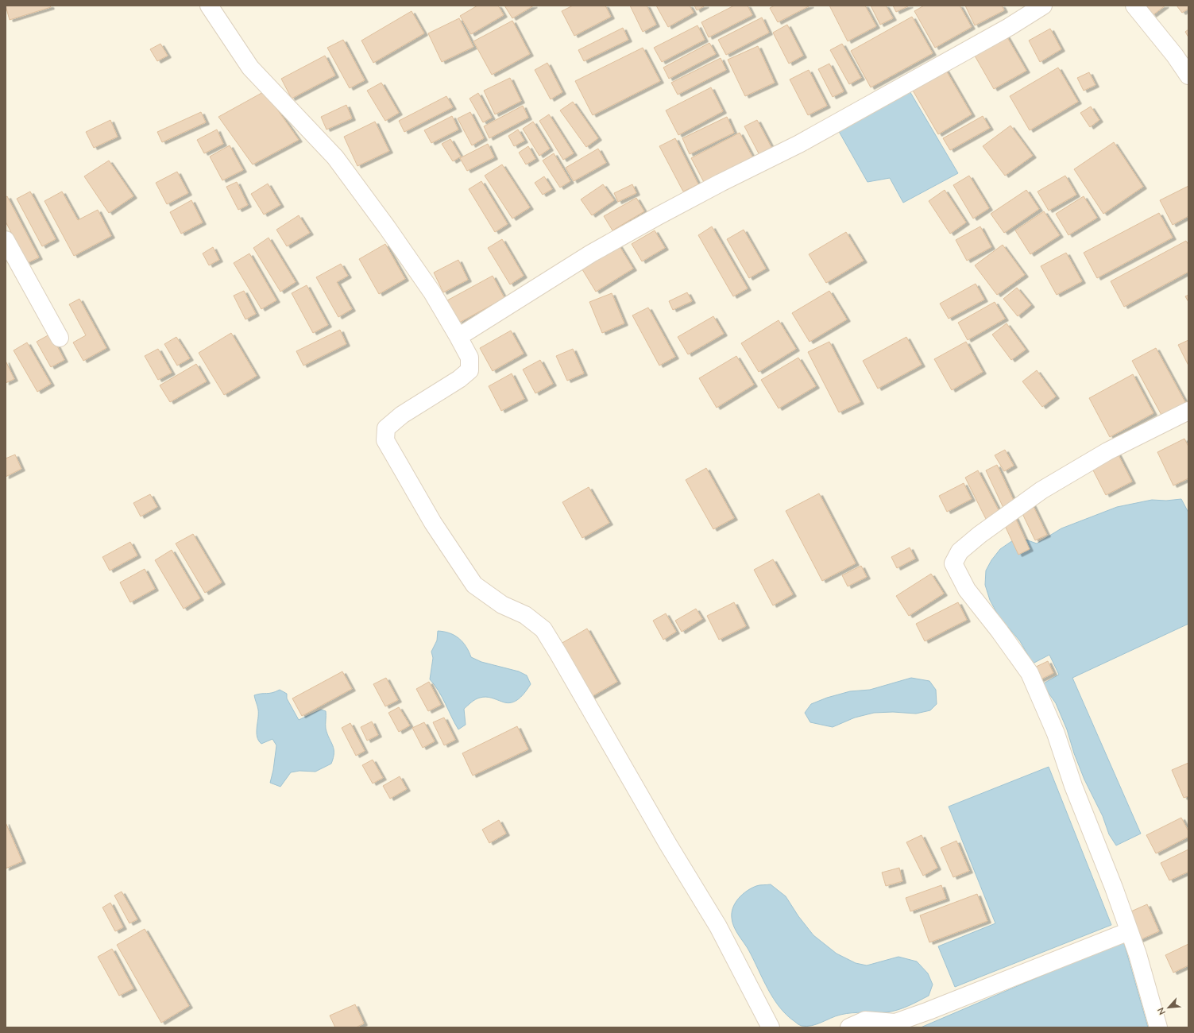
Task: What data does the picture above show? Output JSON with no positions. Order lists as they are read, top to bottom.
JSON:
{
  "north": "bottom left"
}
